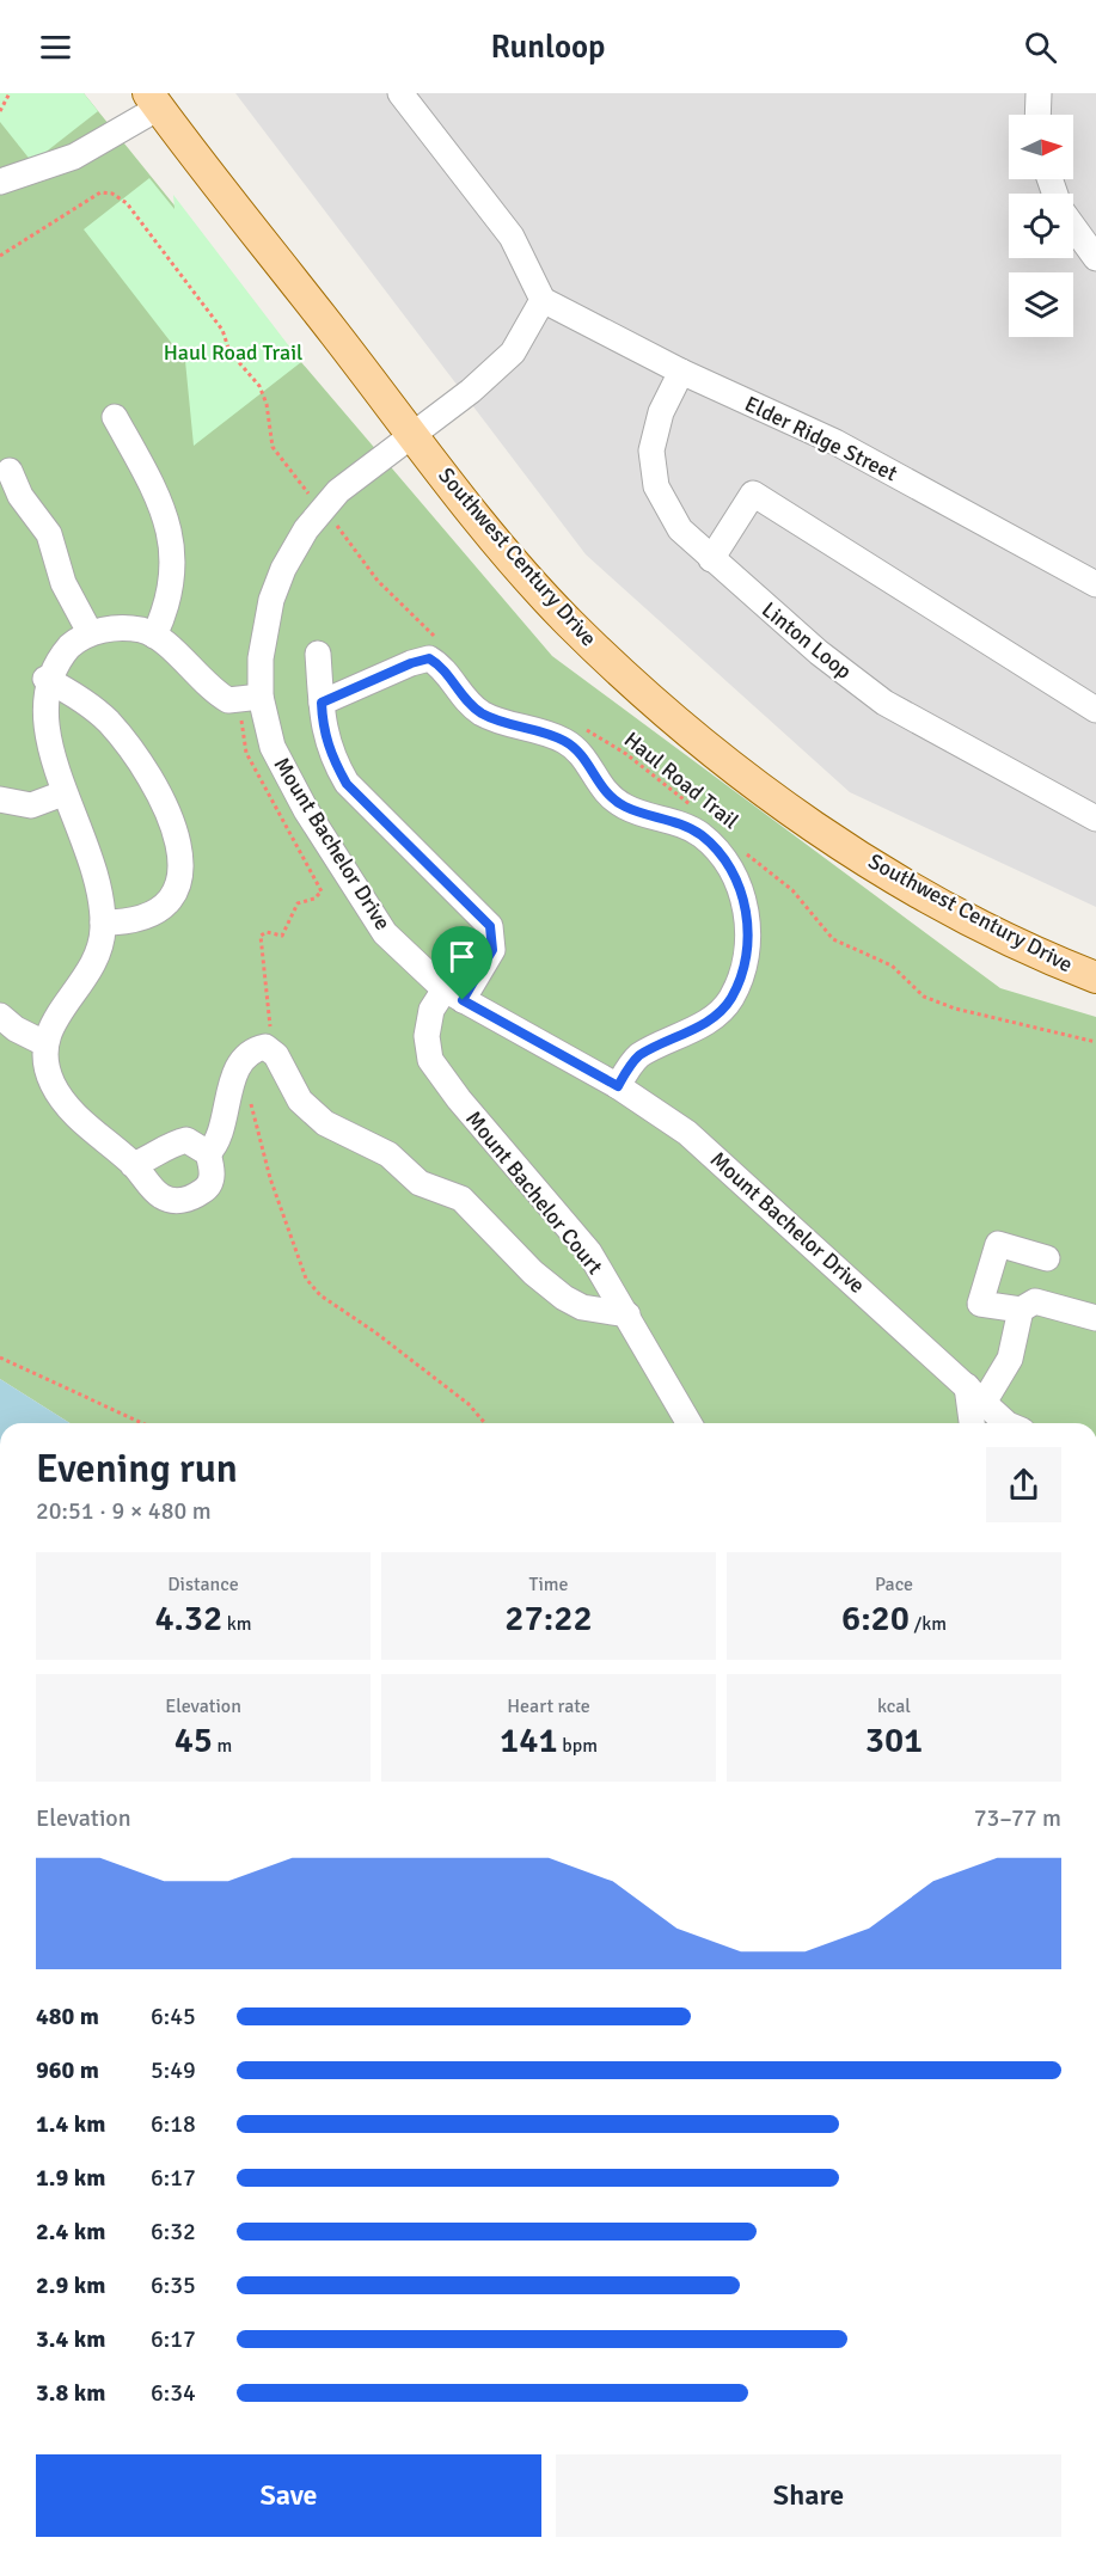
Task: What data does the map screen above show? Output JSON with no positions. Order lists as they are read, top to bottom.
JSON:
{
  "streets": {
    "main road": ["Southwest Century Drive"],
    "street": [
      "Elder Ridge Street",
      "Linton Loop",
      "Mount Bachelor Drive",
      "Mount Bachelor Court"
    ],
    "path": ["Haul Road Trail"]
  },
  "crossings": [
    ["Elder Ridge Street", "Linton Loop"],
    ["Elder Ridge Street", "Mount Bachelor Drive"],
    ["Southwest Century Drive", "Mount Bachelor Drive"],
    ["Mount Bachelor Drive", "Mount Bachelor Court"]
  ],
  "parks": ["Haul Road Trail"],
  "north": "right",
  "page": {
    "header": "Runloop",
    "heading": ["Evening run", "20:51 · 9 × 480 m"],
    "stats": [
      ["Distance", "4.32 km"],
      ["Time", "27:22"],
      ["Pace", "6:20 /km"],
      ["Elevation", "45 m"],
      ["Heart rate", "141 bpm"],
      ["kcal", "301"]
    ],
    "chart": ["Elevation", "73–77 m"],
    "list": [
      {
        "name": "480 m",
        "note": "6:45"
      },
      {
        "name": "960 m",
        "note": "5:49"
      },
      {
        "name": "1.4 km",
        "note": "6:18"
      },
      {
        "name": "1.9 km",
        "note": "6:17"
      },
      {
        "name": "2.4 km",
        "note": "6:32"
      },
      {
        "name": "2.9 km",
        "note": "6:35"
      },
      {
        "name": "3.4 km",
        "note": "6:17"
      },
      {
        "name": "3.8 km",
        "note": "6:34"
      }
    ],
    "buttons": ["Save", "Share"]
  }
}
